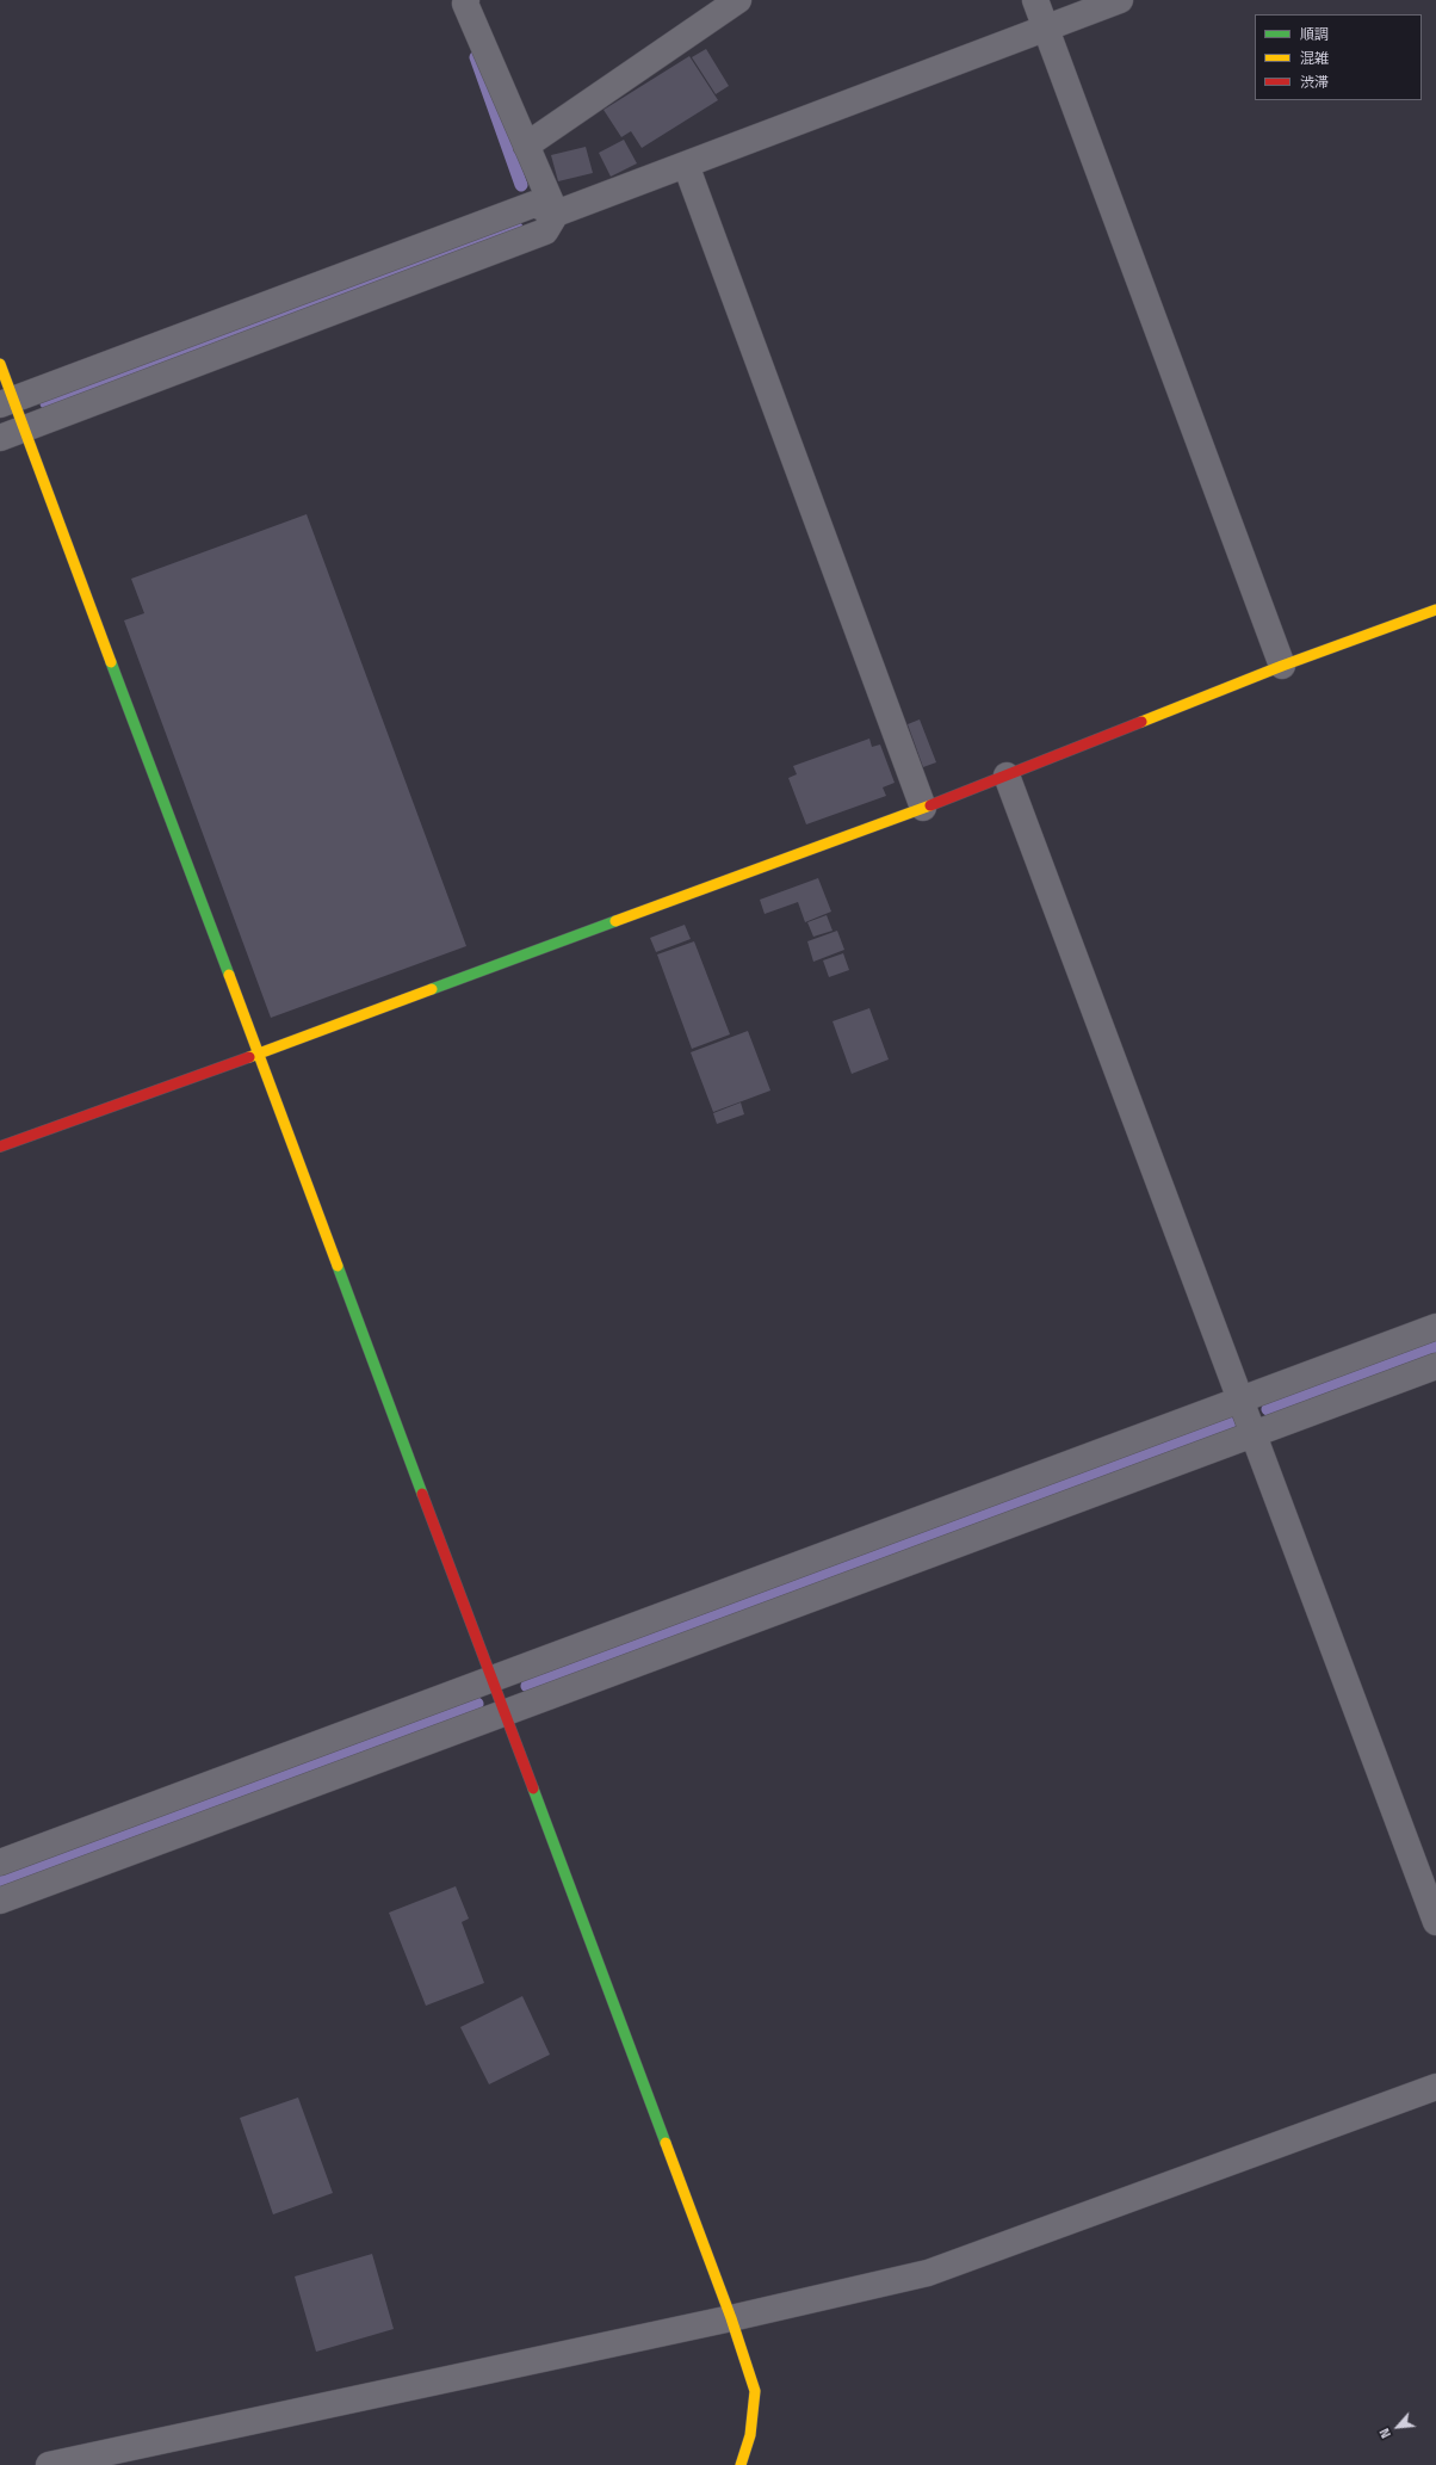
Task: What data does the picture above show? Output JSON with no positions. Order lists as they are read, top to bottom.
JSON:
{
  "legend": ["順調", "混雑", "渋滞"],
  "north": "bottom left"
}
